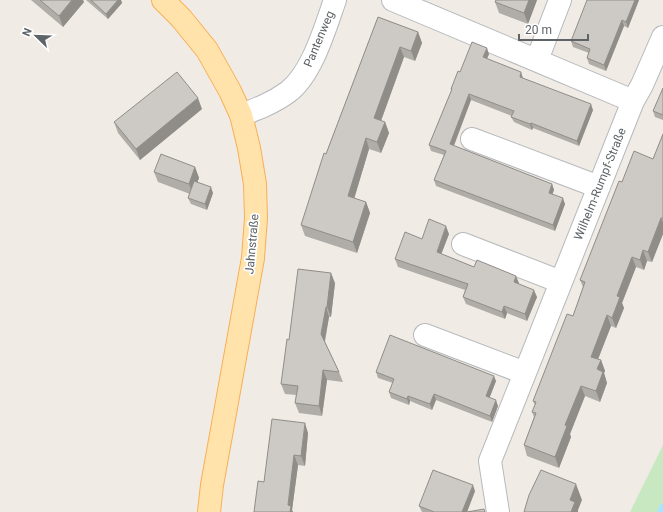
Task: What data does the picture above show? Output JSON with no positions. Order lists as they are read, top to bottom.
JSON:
{
  "streets": {
    "main road": ["Jahnstraße"],
    "street": ["Pantenweg", "Wilhelm-Rumpf-Straße"]
  },
  "crossings": [
    ["Pantenweg", "Jahnstraße"]
  ],
  "scale_bar": "20 m",
  "north": "top left"
}
